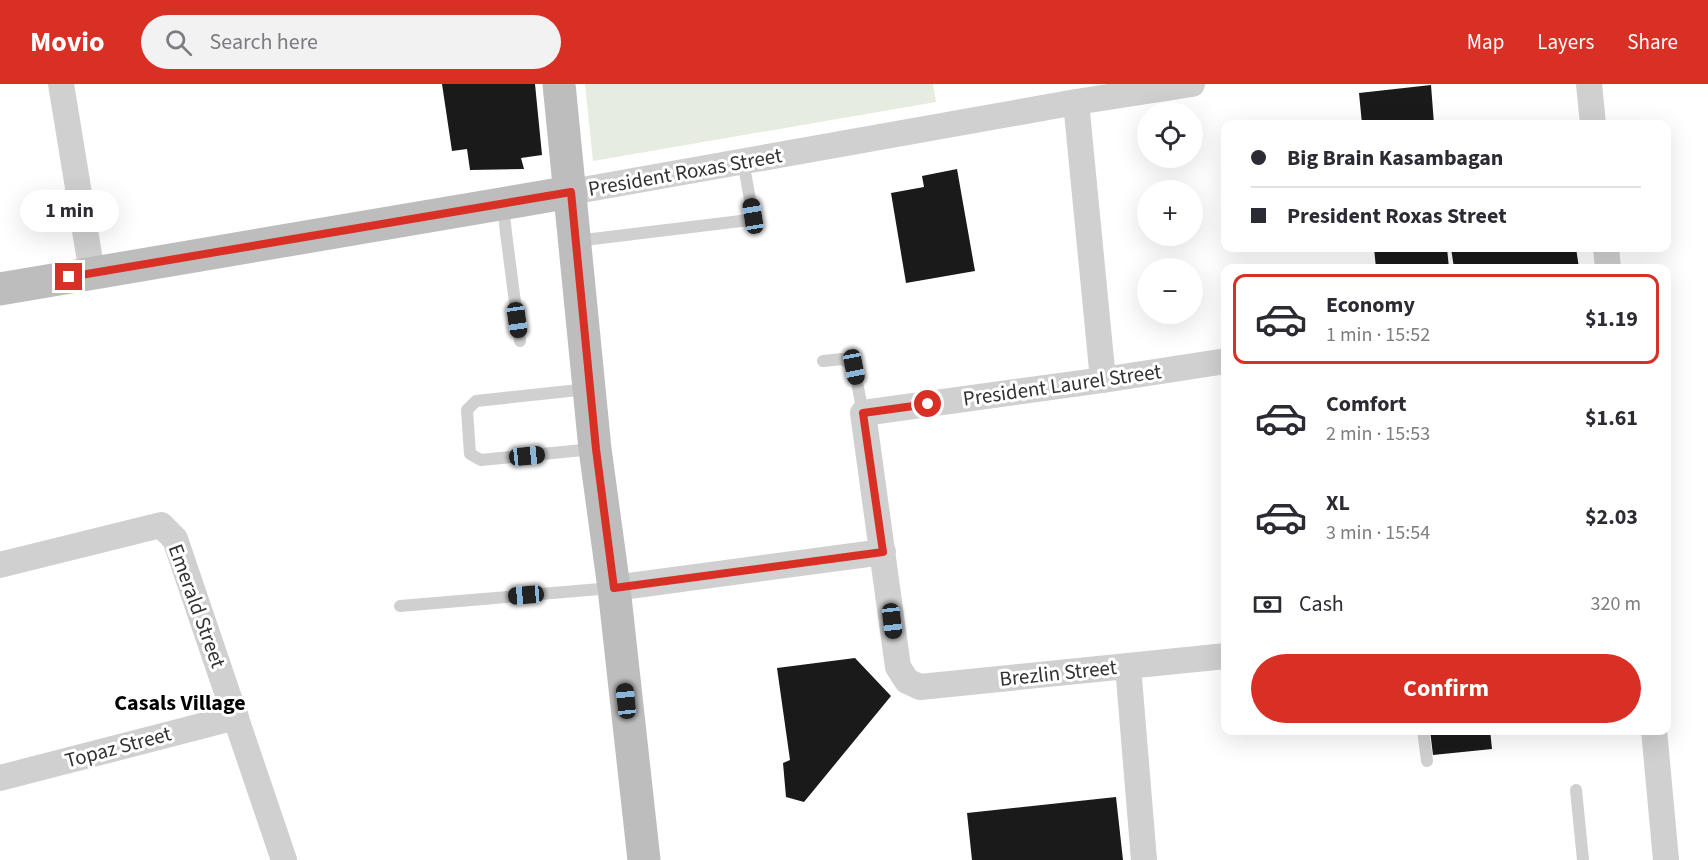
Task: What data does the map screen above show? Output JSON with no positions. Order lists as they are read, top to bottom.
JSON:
{
  "streets": {
    "main road": ["President Roxas Street"],
    "street": [
      "President Laurel Street",
      "Emerald Street",
      "Brezlin Street",
      "Topaz Street"
    ]
  },
  "crossings": [
    ["Emerald Street", "Topaz Street"]
  ],
  "districts": ["Casals Village"],
  "page": {
    "header": "Movio",
    "search": "Search here",
    "nav": ["Map", "Layers", "Share"],
    "map_buttons": ["+", "−"],
    "banner": ["Big Brain Kasambagan", "President Roxas Street"],
    "bubble": "1 min",
    "list": [
      {
        "name": "Economy",
        "note": "1 min · 15:52",
        "value": "$1.19"
      },
      {
        "name": "Comfort",
        "note": "2 min · 15:53",
        "value": "$1.61"
      },
      {
        "name": "XL",
        "note": "3 min · 15:54",
        "value": "$2.03"
      }
    ],
    "pay": ["Cash", "320 m"],
    "buttons": "Confirm"
  }
}
